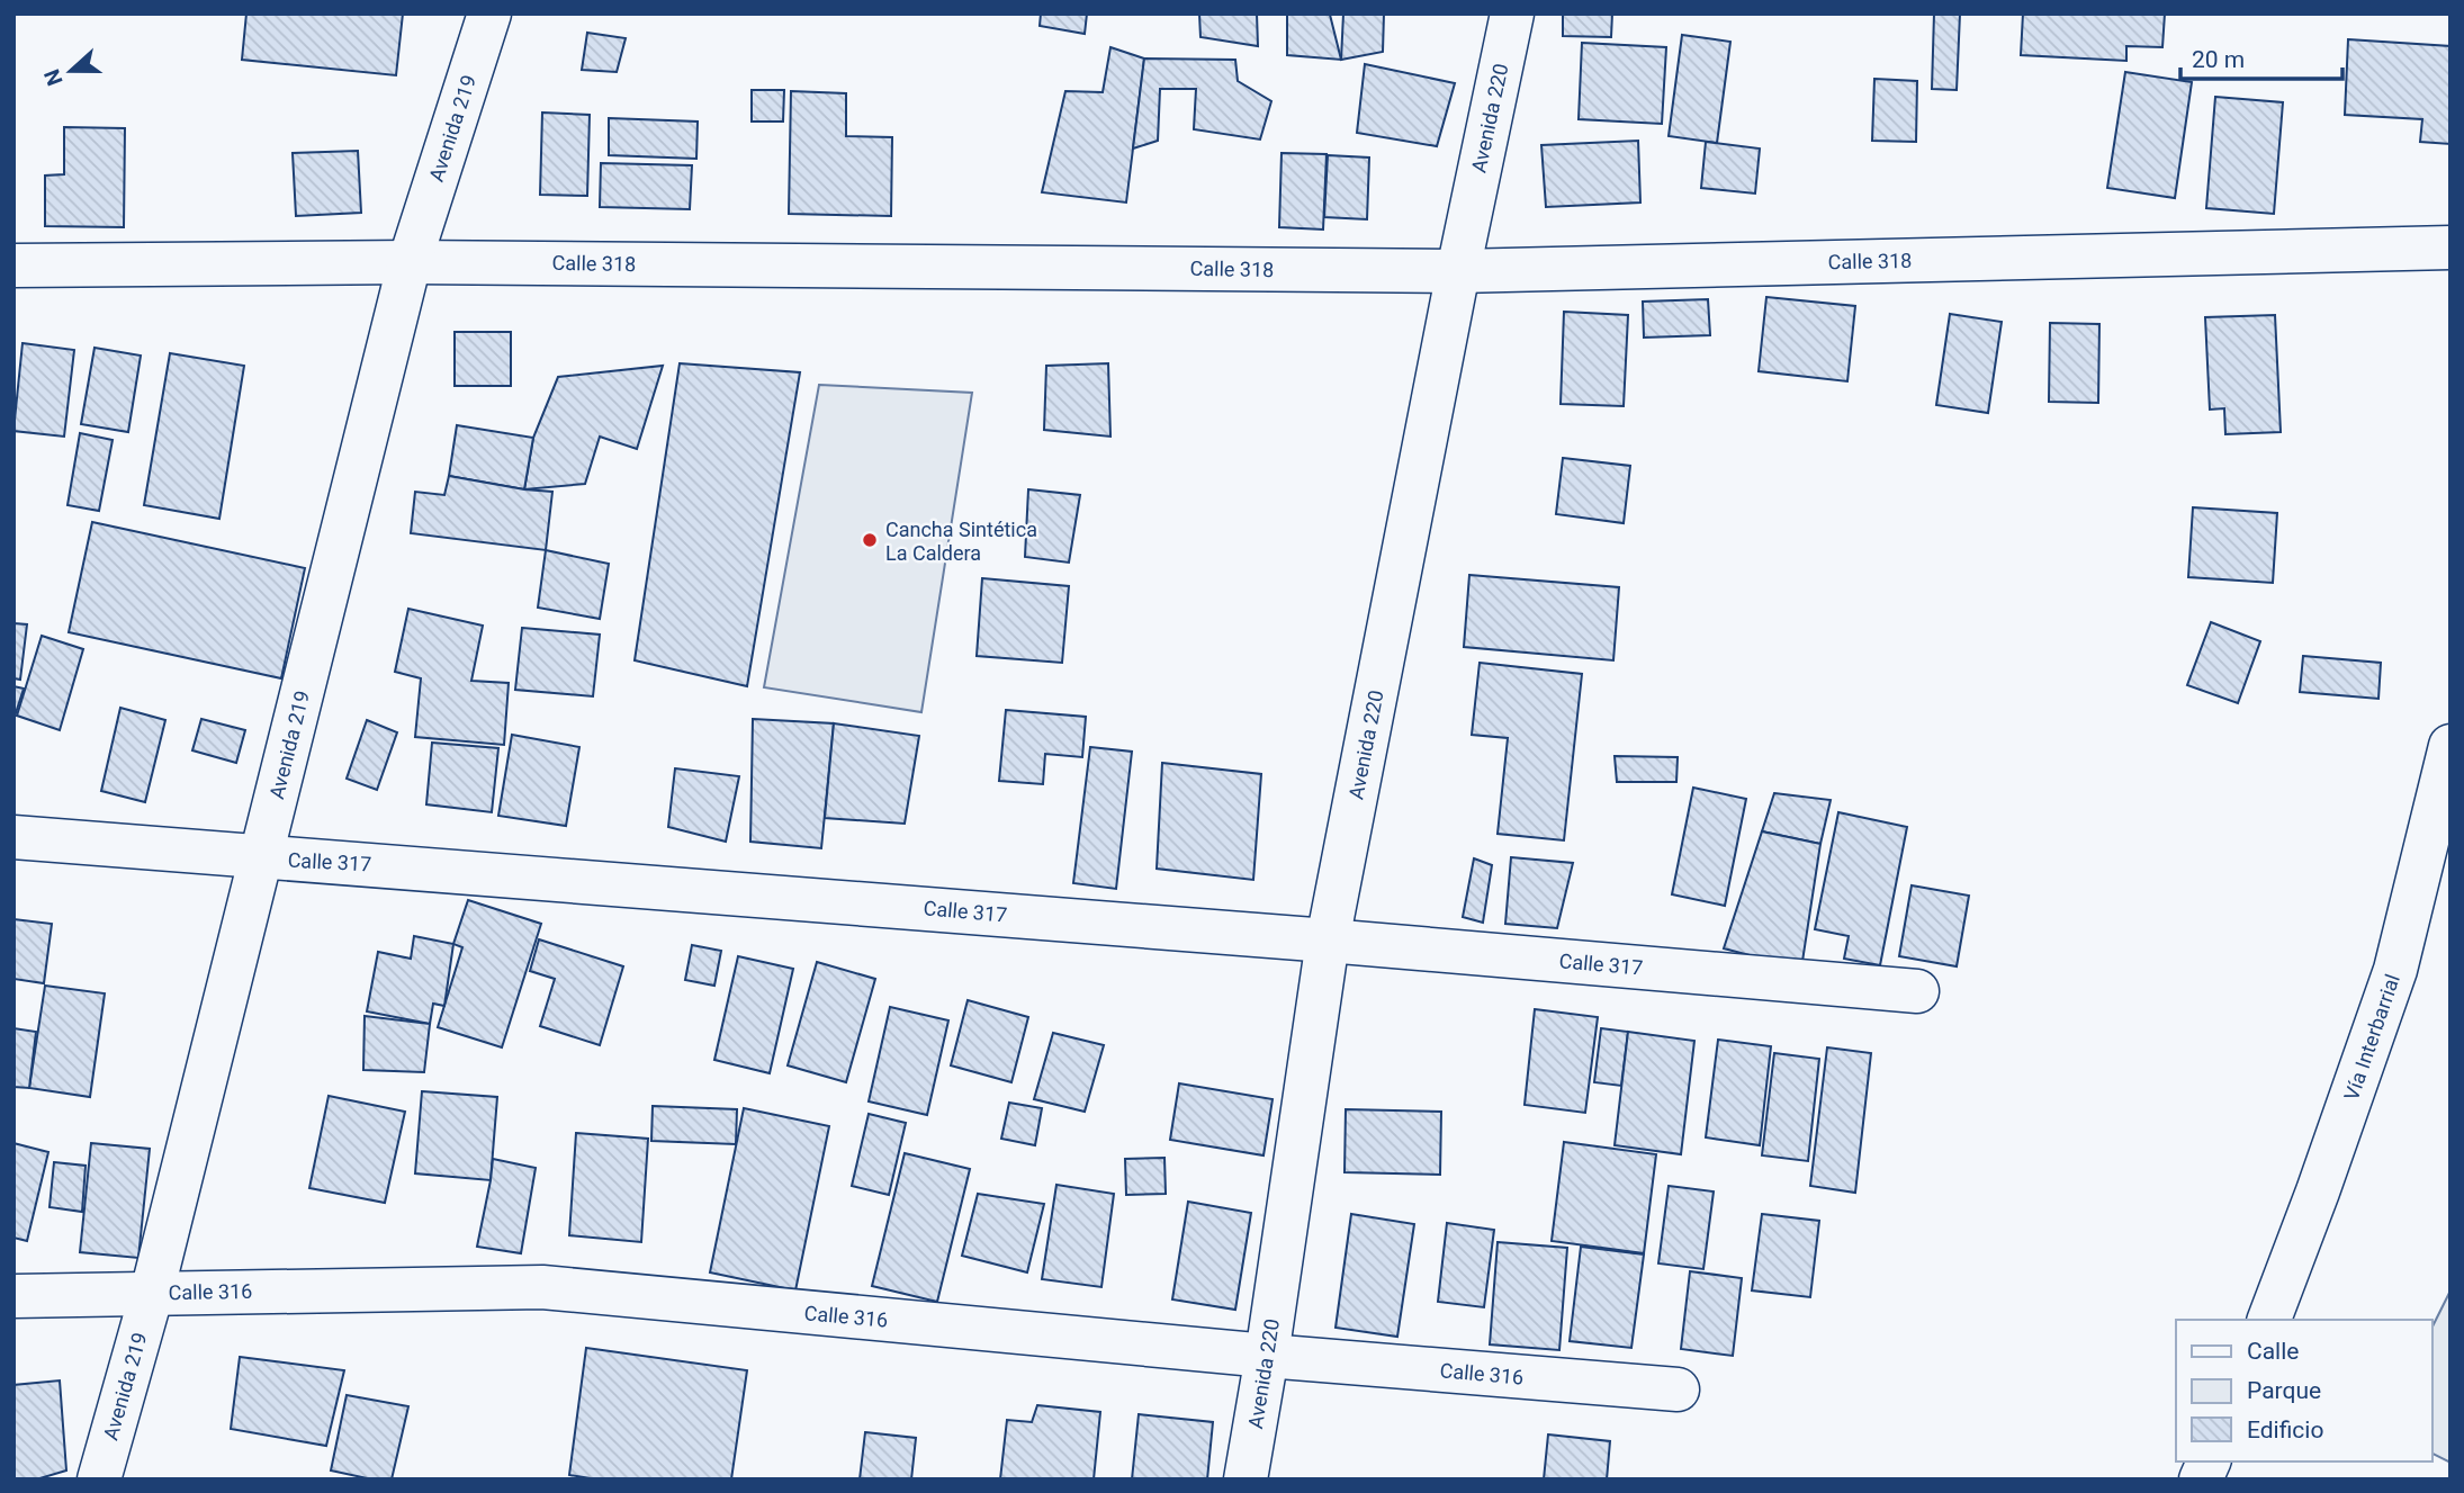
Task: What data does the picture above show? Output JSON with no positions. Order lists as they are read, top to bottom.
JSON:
{
  "streets": {
    "street": [
      "Avenida 220",
      "Avenida 219",
      "Calle 318",
      "Calle 317",
      "Vía Interbarrial",
      "Calle 316"
    ]
  },
  "crossings": [
    ["Avenida 220", "Calle 318"],
    ["Avenida 220", "Calle 317"],
    ["Avenida 220", "Calle 316"],
    ["Avenida 219", "Calle 318"],
    ["Avenida 219", "Calle 317"],
    ["Avenida 219", "Calle 316"]
  ],
  "places": ["Cancha Sintética La Caldera"],
  "legend": ["Calle", "Parque", "Edificio"],
  "scale_bar": "20 m",
  "north": "left"
}
